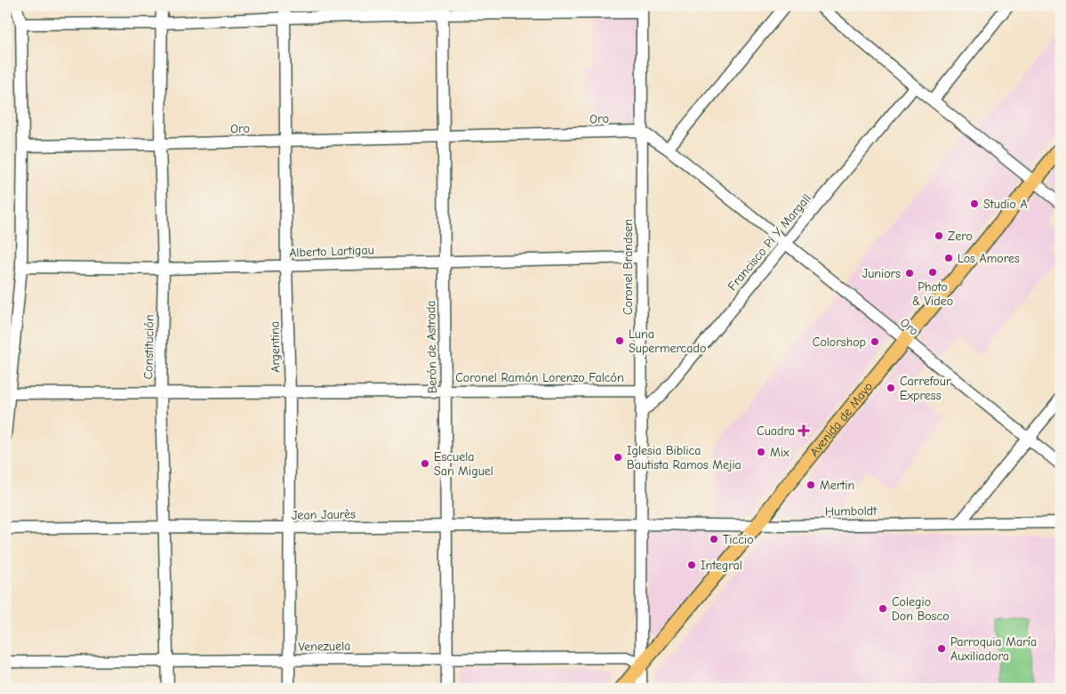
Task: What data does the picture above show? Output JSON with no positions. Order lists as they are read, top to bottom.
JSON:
{
  "streets": {
    "main road": ["Avenida de Mayo"],
    "street": [
      "Oro",
      "Francisco Pi Y Margall",
      "Alberto Lartigau",
      "Coronel Brandsen",
      "Constitución",
      "Argentina",
      "Berón de Astrada",
      "Coronel Ramón Lorenzo Falcón",
      "Humboldt",
      "Jean Jaurès",
      "Venezuela"
    ]
  },
  "crossings": [
    ["Oro", "Francisco Pi Y Margall"],
    ["Oro", "Coronel Brandsen"],
    ["Oro", "Constitución"],
    ["Oro", "Argentina"],
    ["Oro", "Berón de Astrada"],
    ["Oro", "Avenida de Mayo"],
    ["Francisco Pi Y Margall", "Coronel Brandsen"],
    ["Alberto Lartigau", "Coronel Brandsen"],
    ["Alberto Lartigau", "Constitución"],
    ["Alberto Lartigau", "Argentina"],
    ["Alberto Lartigau", "Berón de Astrada"],
    ["Coronel Brandsen", "Coronel Ramón Lorenzo Falcón"],
    ["Coronel Brandsen", "Avenida de Mayo"],
    ["Coronel Brandsen", "Humboldt"],
    ["Coronel Brandsen", "Jean Jaurès"],
    ["Coronel Brandsen", "Venezuela"],
    ["Constitución", "Coronel Ramón Lorenzo Falcón"],
    ["Constitución", "Jean Jaurès"],
    ["Constitución", "Venezuela"],
    ["Argentina", "Coronel Ramón Lorenzo Falcón"],
    ["Argentina", "Jean Jaurès"],
    ["Argentina", "Venezuela"],
    ["Berón de Astrada", "Coronel Ramón Lorenzo Falcón"],
    ["Berón de Astrada", "Jean Jaurès"],
    ["Berón de Astrada", "Venezuela"],
    ["Avenida de Mayo", "Humboldt"],
    ["Avenida de Mayo", "Venezuela"],
    ["Humboldt", "Jean Jaurès"]
  ],
  "places": {
    "other": [
      "Studio A",
      "Zero",
      "Los Amores",
      "Photo & Video",
      "Juniors",
      "Luna Supermercado",
      "Colorshop",
      "Carrefour Express",
      "Mix",
      "Iglesia Biblica Bautista Ramos Mejia",
      "Escuela San Miguel",
      "Mertin",
      "Ticcio",
      "Integral",
      "Colegio Don Bosco",
      "Parroquia María Auxiliadora"
    ],
    "health": ["Cuadra"]
  }
}
